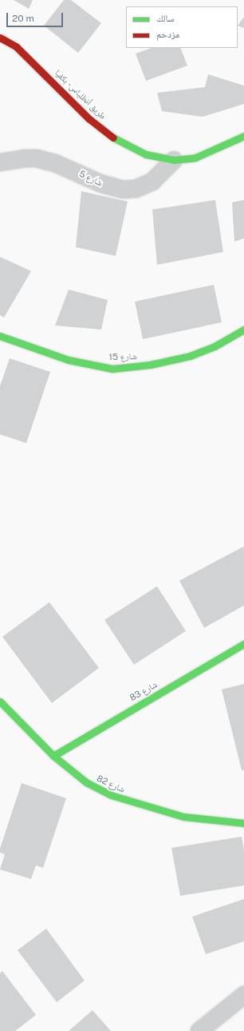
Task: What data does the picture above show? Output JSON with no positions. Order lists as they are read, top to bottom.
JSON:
{
  "streets": {
    "main road": [
      "طريق أنطلياس - بكفيا",
      "شارع 15",
      "شارع 83",
      "شارع 82"
    ],
    "street": ["شارع 5"]
  },
  "crossings": [
    ["طريق أنطلياس - بكفيا", "شارع 5"],
    ["شارع 83", "شارع 82"]
  ],
  "legend": ["سالك", "مزدحم"],
  "scale_bar": "20 m"
}
